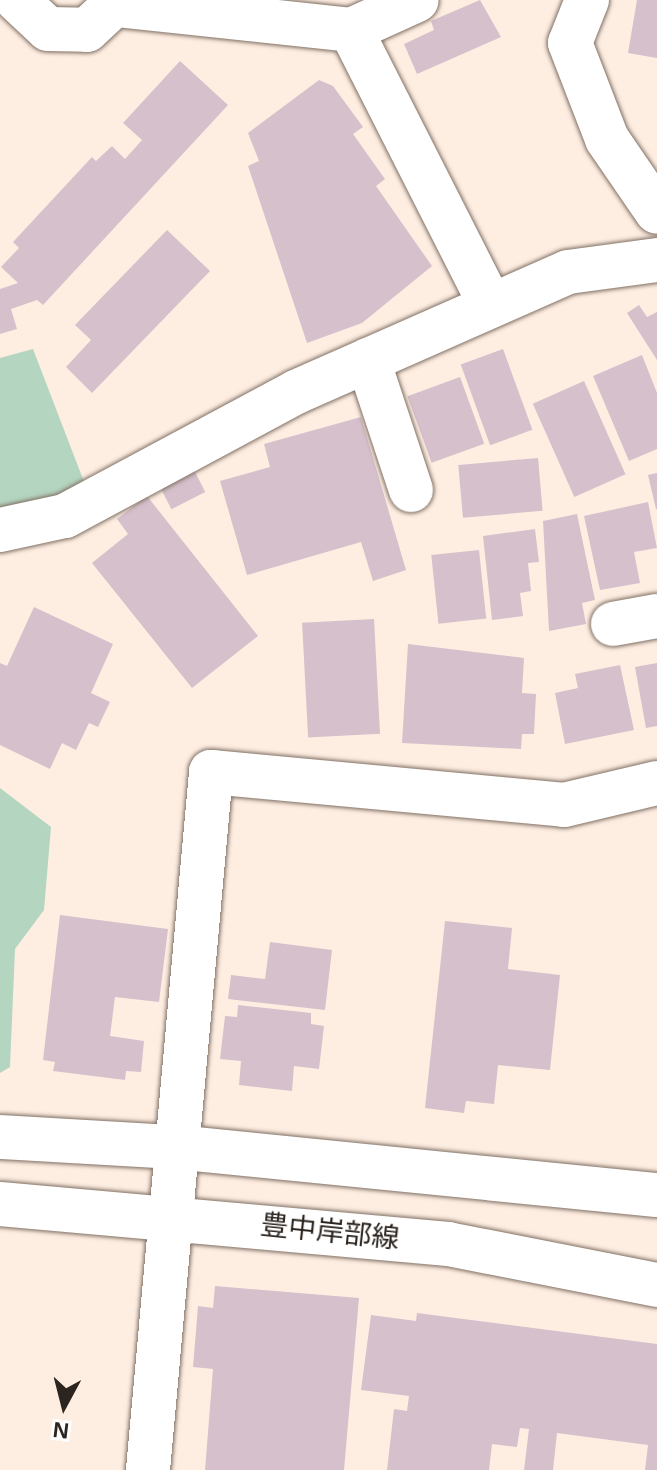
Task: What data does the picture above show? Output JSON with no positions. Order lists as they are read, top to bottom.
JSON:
{
  "streets": {
    "street": ["豊中岸部線"]
  },
  "north": "bottom"
}
